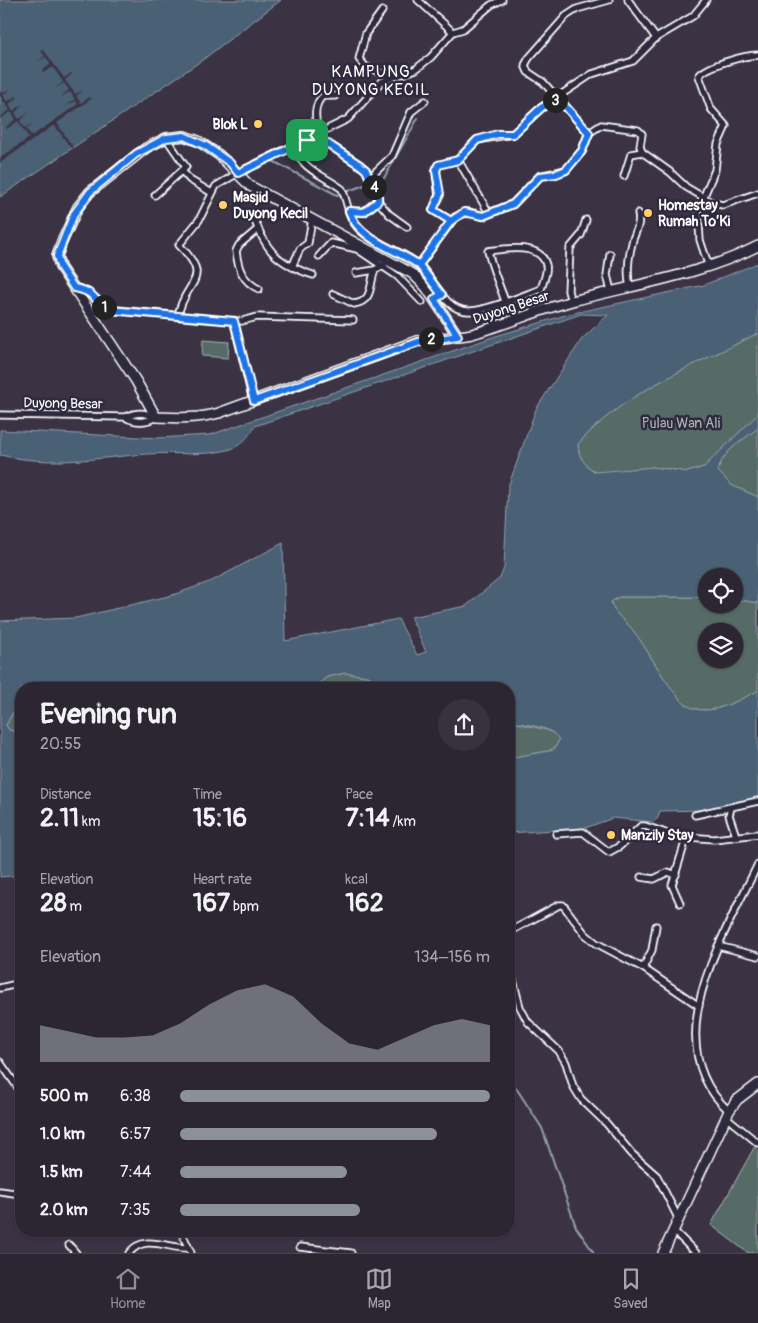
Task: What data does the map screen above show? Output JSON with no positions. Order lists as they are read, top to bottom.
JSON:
{
  "streets": {
    "street": ["Duyong Besar"]
  },
  "districts": ["KAMPUNG DUYONG KECIL"],
  "parks": ["Pulau Wan Ali"],
  "places": [
    "Blok L",
    "Masjid Duyong Kecil",
    "Homestay Rumah To’Ki",
    "Manzily Stay"
  ],
  "page": {
    "pins": [
      "3",
      "4",
      "1",
      "2"
    ],
    "heading": ["Evening run", "20:55"],
    "stats": [
      ["Distance", "2.11 km"],
      ["Time", "15:16"],
      ["Pace", "7:14 /km"],
      ["Elevation", "28 m"],
      ["Heart rate", "167 bpm"],
      ["kcal", "162"]
    ],
    "chart": ["Elevation", "134–156 m"],
    "list": [
      {
        "name": "500 m",
        "note": "6:38"
      },
      {
        "name": "1.0 km",
        "note": "6:57"
      },
      {
        "name": "1.5 km",
        "note": "7:44"
      },
      {
        "name": "2.0 km",
        "note": "7:35"
      }
    ],
    "tabs": ["Home", "Map", "Saved"]
  }
}
